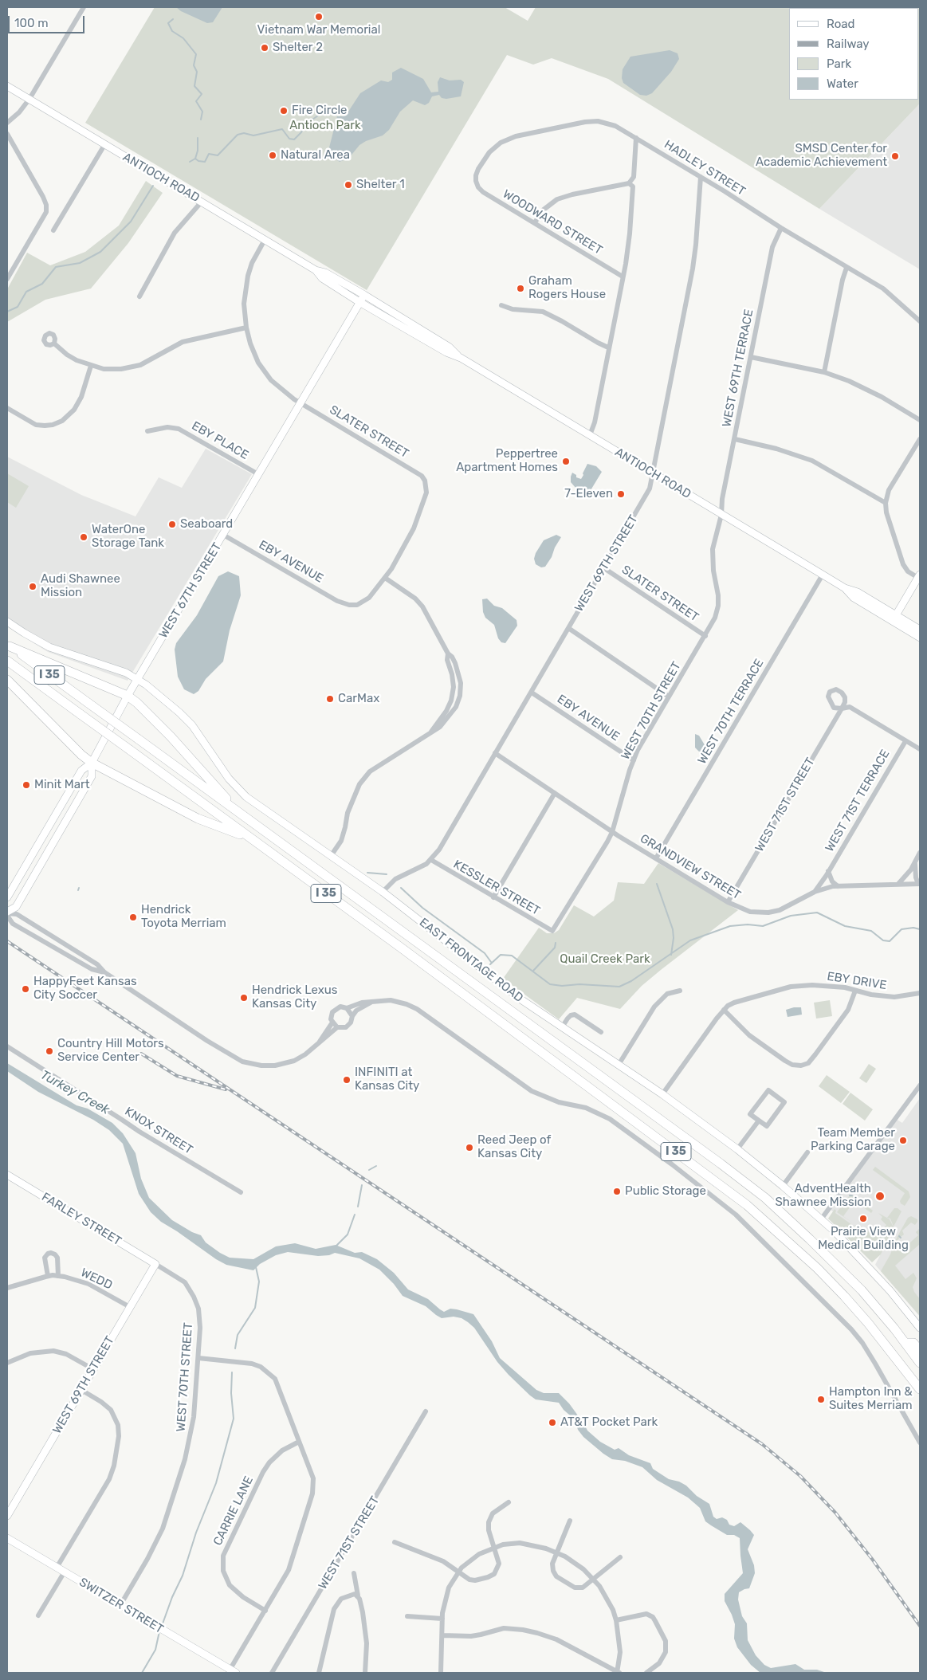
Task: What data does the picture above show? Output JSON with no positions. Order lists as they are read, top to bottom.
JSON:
{
  "streets": {
    "highway": ["I 35"],
    "street": [
      "HADLEY STREET",
      "ANTIOCH ROAD",
      "WOODWARD STREET",
      "WEST 69TH TERRACE",
      "SLATER STREET",
      "EBY PLACE",
      "EBY AVENUE",
      "WEST 69TH STREET",
      "WEST 67TH STREET",
      "WEST 70TH STREET",
      "WEST 70TH TERRACE",
      "WEST 71ST TERRACE",
      "WEST 71ST STREET",
      "GRANDVIEW STREET",
      "KESSLER STREET",
      "EAST FRONTAGE ROAD",
      "EBY DRIVE",
      "KNOX STREET",
      "FARLEY STREET",
      "WEDD",
      "CARRIE LANE",
      "SWITZER STREET"
    ]
  },
  "crossings": [
    ["HADLEY STREET", "WOODWARD STREET"],
    ["HADLEY STREET", "WEST 69TH TERRACE"],
    ["HADLEY STREET", "WEST 69TH STREET"],
    ["ANTIOCH ROAD", "WEST 69TH TERRACE"],
    ["ANTIOCH ROAD", "SLATER STREET"],
    ["ANTIOCH ROAD", "WEST 69TH STREET"],
    ["ANTIOCH ROAD", "WEST 67TH STREET"],
    ["ANTIOCH ROAD", "WEST 70TH STREET"],
    ["ANTIOCH ROAD", "WEST 70TH TERRACE"],
    ["WEST 69TH TERRACE", "WEST 70TH STREET"],
    ["SLATER STREET", "EBY AVENUE"],
    ["SLATER STREET", "WEST 69TH STREET"],
    ["SLATER STREET", "WEST 67TH STREET"],
    ["SLATER STREET", "WEST 70TH STREET"],
    ["EBY PLACE", "WEST 67TH STREET"],
    ["EBY AVENUE", "WEST 69TH STREET"],
    ["EBY AVENUE", "WEST 67TH STREET"],
    ["EBY AVENUE", "WEST 70TH STREET"],
    ["WEST 69TH STREET", "WEST 70TH STREET"],
    ["WEST 69TH STREET", "GRANDVIEW STREET"],
    ["WEST 69TH STREET", "KESSLER STREET"],
    ["WEST 69TH STREET", "EAST FRONTAGE ROAD"],
    ["WEST 69TH STREET", "FARLEY STREET"],
    ["WEST 69TH STREET", "WEDD"],
    ["WEST 67TH STREET", "EAST FRONTAGE ROAD"],
    ["WEST 70TH STREET", "GRANDVIEW STREET"],
    ["WEST 70TH STREET", "KESSLER STREET"],
    ["WEST 70TH STREET", "FARLEY STREET"],
    ["WEST 70TH STREET", "SWITZER STREET"],
    ["WEST 70TH TERRACE", "GRANDVIEW STREET"],
    ["WEST 71ST TERRACE", "WEST 71ST STREET"],
    ["WEST 71ST TERRACE", "GRANDVIEW STREET"],
    ["WEST 71ST STREET", "GRANDVIEW STREET"],
    ["EAST FRONTAGE ROAD", "EBY DRIVE"]
  ],
  "water": ["Turkey Creek"],
  "parks": ["Antioch Park", "Quail Creek Park"],
  "places": [
    "Vietnam War Memorial",
    "Shelter 2",
    "Fire Circle",
    "Natural Area",
    "SMSD Center for Academic Achievement",
    "Shelter 1",
    "Graham Rogers House",
    "Peppertree Apartment Homes",
    "7-Eleven",
    "Seaboard",
    "WaterOne Storage Tank",
    "Audi Shawnee Mission",
    "CarMax",
    "Minit Mart",
    "Hendrick Toyota Merriam",
    "HappyFeet Kansas City Soccer",
    "Hendrick Lexus Kansas City",
    "Country Hill Motors Service Center",
    "INFINITI at Kansas City",
    "Team Member Parking Carage",
    "Reed Jeep of Kansas City",
    "Public Storage",
    "AdventHealth Shawnee Mission",
    "Prairie View Medical Building",
    "Hampton Inn & Suites Merriam",
    "AT&T Pocket Park"
  ],
  "legend": [
    "Road",
    "Railway",
    "Park",
    "Water"
  ],
  "scale_bar": "100 m"
}
